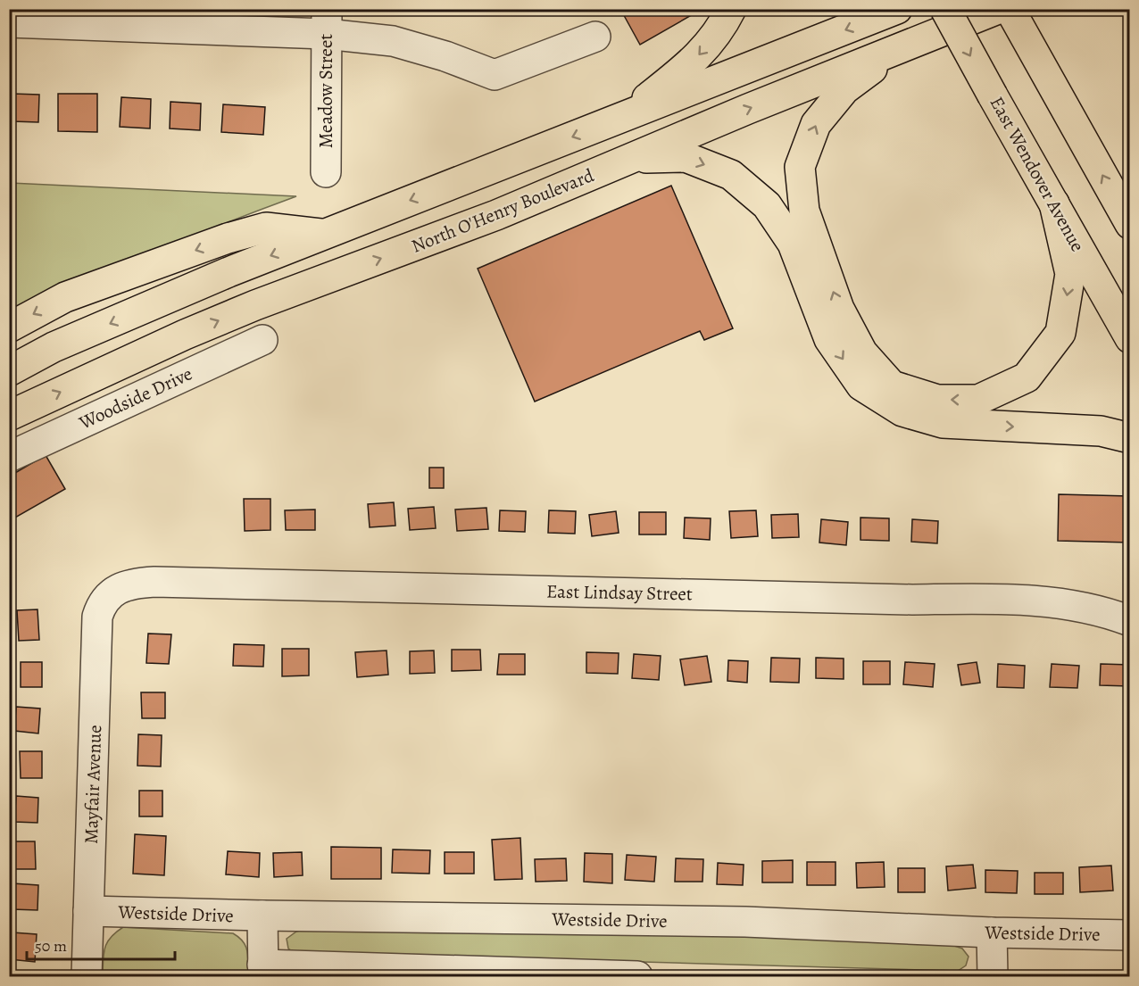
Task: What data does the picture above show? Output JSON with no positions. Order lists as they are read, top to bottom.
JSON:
{
  "streets": {
    "highway": ["East Wendover Avenue", "North O'Henry Boulevard"],
    "street": [
      "Meadow Street",
      "Woodside Drive",
      "East Lindsay Street",
      "Mayfair Avenue",
      "Westside Drive"
    ]
  },
  "crossings": [
    ["East Lindsay Street", "Mayfair Avenue"],
    ["Mayfair Avenue", "Westside Drive"]
  ],
  "scale_bar": "50 m"
}
